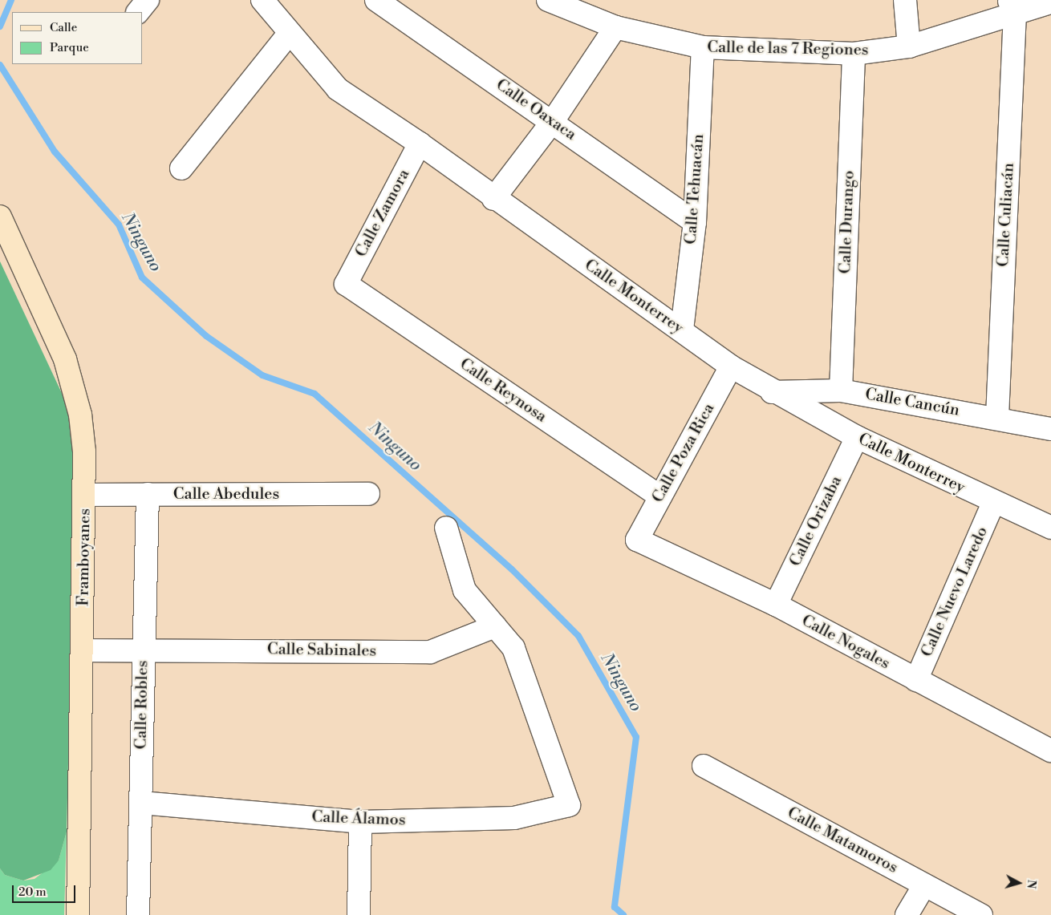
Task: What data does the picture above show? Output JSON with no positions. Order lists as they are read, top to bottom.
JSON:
{
  "streets": {
    "main road": ["Framboyanes"],
    "street": [
      "Calle de las 7 Regiones",
      "Calle Oaxaca",
      "Calle Tehuacán",
      "Calle Zamora",
      "Calle Culiacán",
      "Calle Durango",
      "Calle Monterrey",
      "Calle Reynosa",
      "Calle Cancún",
      "Calle Poza Rica",
      "Calle Abedules",
      "Calle Orizaba",
      "Calle Nuevo Laredo",
      "Calle Nogales",
      "Calle Sabinales",
      "Calle Robles",
      "Calle Álamos",
      "Calle Matamoros"
    ]
  },
  "crossings": [
    ["Calle de las 7 Regiones", "Calle Tehuacán"],
    ["Calle de las 7 Regiones", "Calle Culiacán"],
    ["Calle de las 7 Regiones", "Calle Durango"],
    ["Calle Oaxaca", "Calle Tehuacán"],
    ["Calle Tehuacán", "Calle Monterrey"],
    ["Calle Zamora", "Calle Monterrey"],
    ["Calle Zamora", "Calle Reynosa"],
    ["Calle Culiacán", "Calle Cancún"],
    ["Calle Durango", "Calle Cancún"],
    ["Calle Monterrey", "Calle Cancún"],
    ["Calle Monterrey", "Calle Poza Rica"],
    ["Calle Monterrey", "Calle Orizaba"],
    ["Calle Monterrey", "Calle Nuevo Laredo"],
    ["Calle Reynosa", "Calle Poza Rica"],
    ["Calle Poza Rica", "Calle Nogales"],
    ["Calle Abedules", "Framboyanes"],
    ["Calle Abedules", "Calle Robles"],
    ["Calle Orizaba", "Calle Nogales"],
    ["Framboyanes", "Calle Sabinales"],
    ["Calle Nuevo Laredo", "Calle Nogales"],
    ["Calle Sabinales", "Calle Robles"],
    ["Calle Sabinales", "Calle Álamos"],
    ["Calle Robles", "Calle Álamos"]
  ],
  "water": ["Ninguno"],
  "legend": ["Calle", "Parque"],
  "scale_bar": "20 m",
  "north": "right"
}
